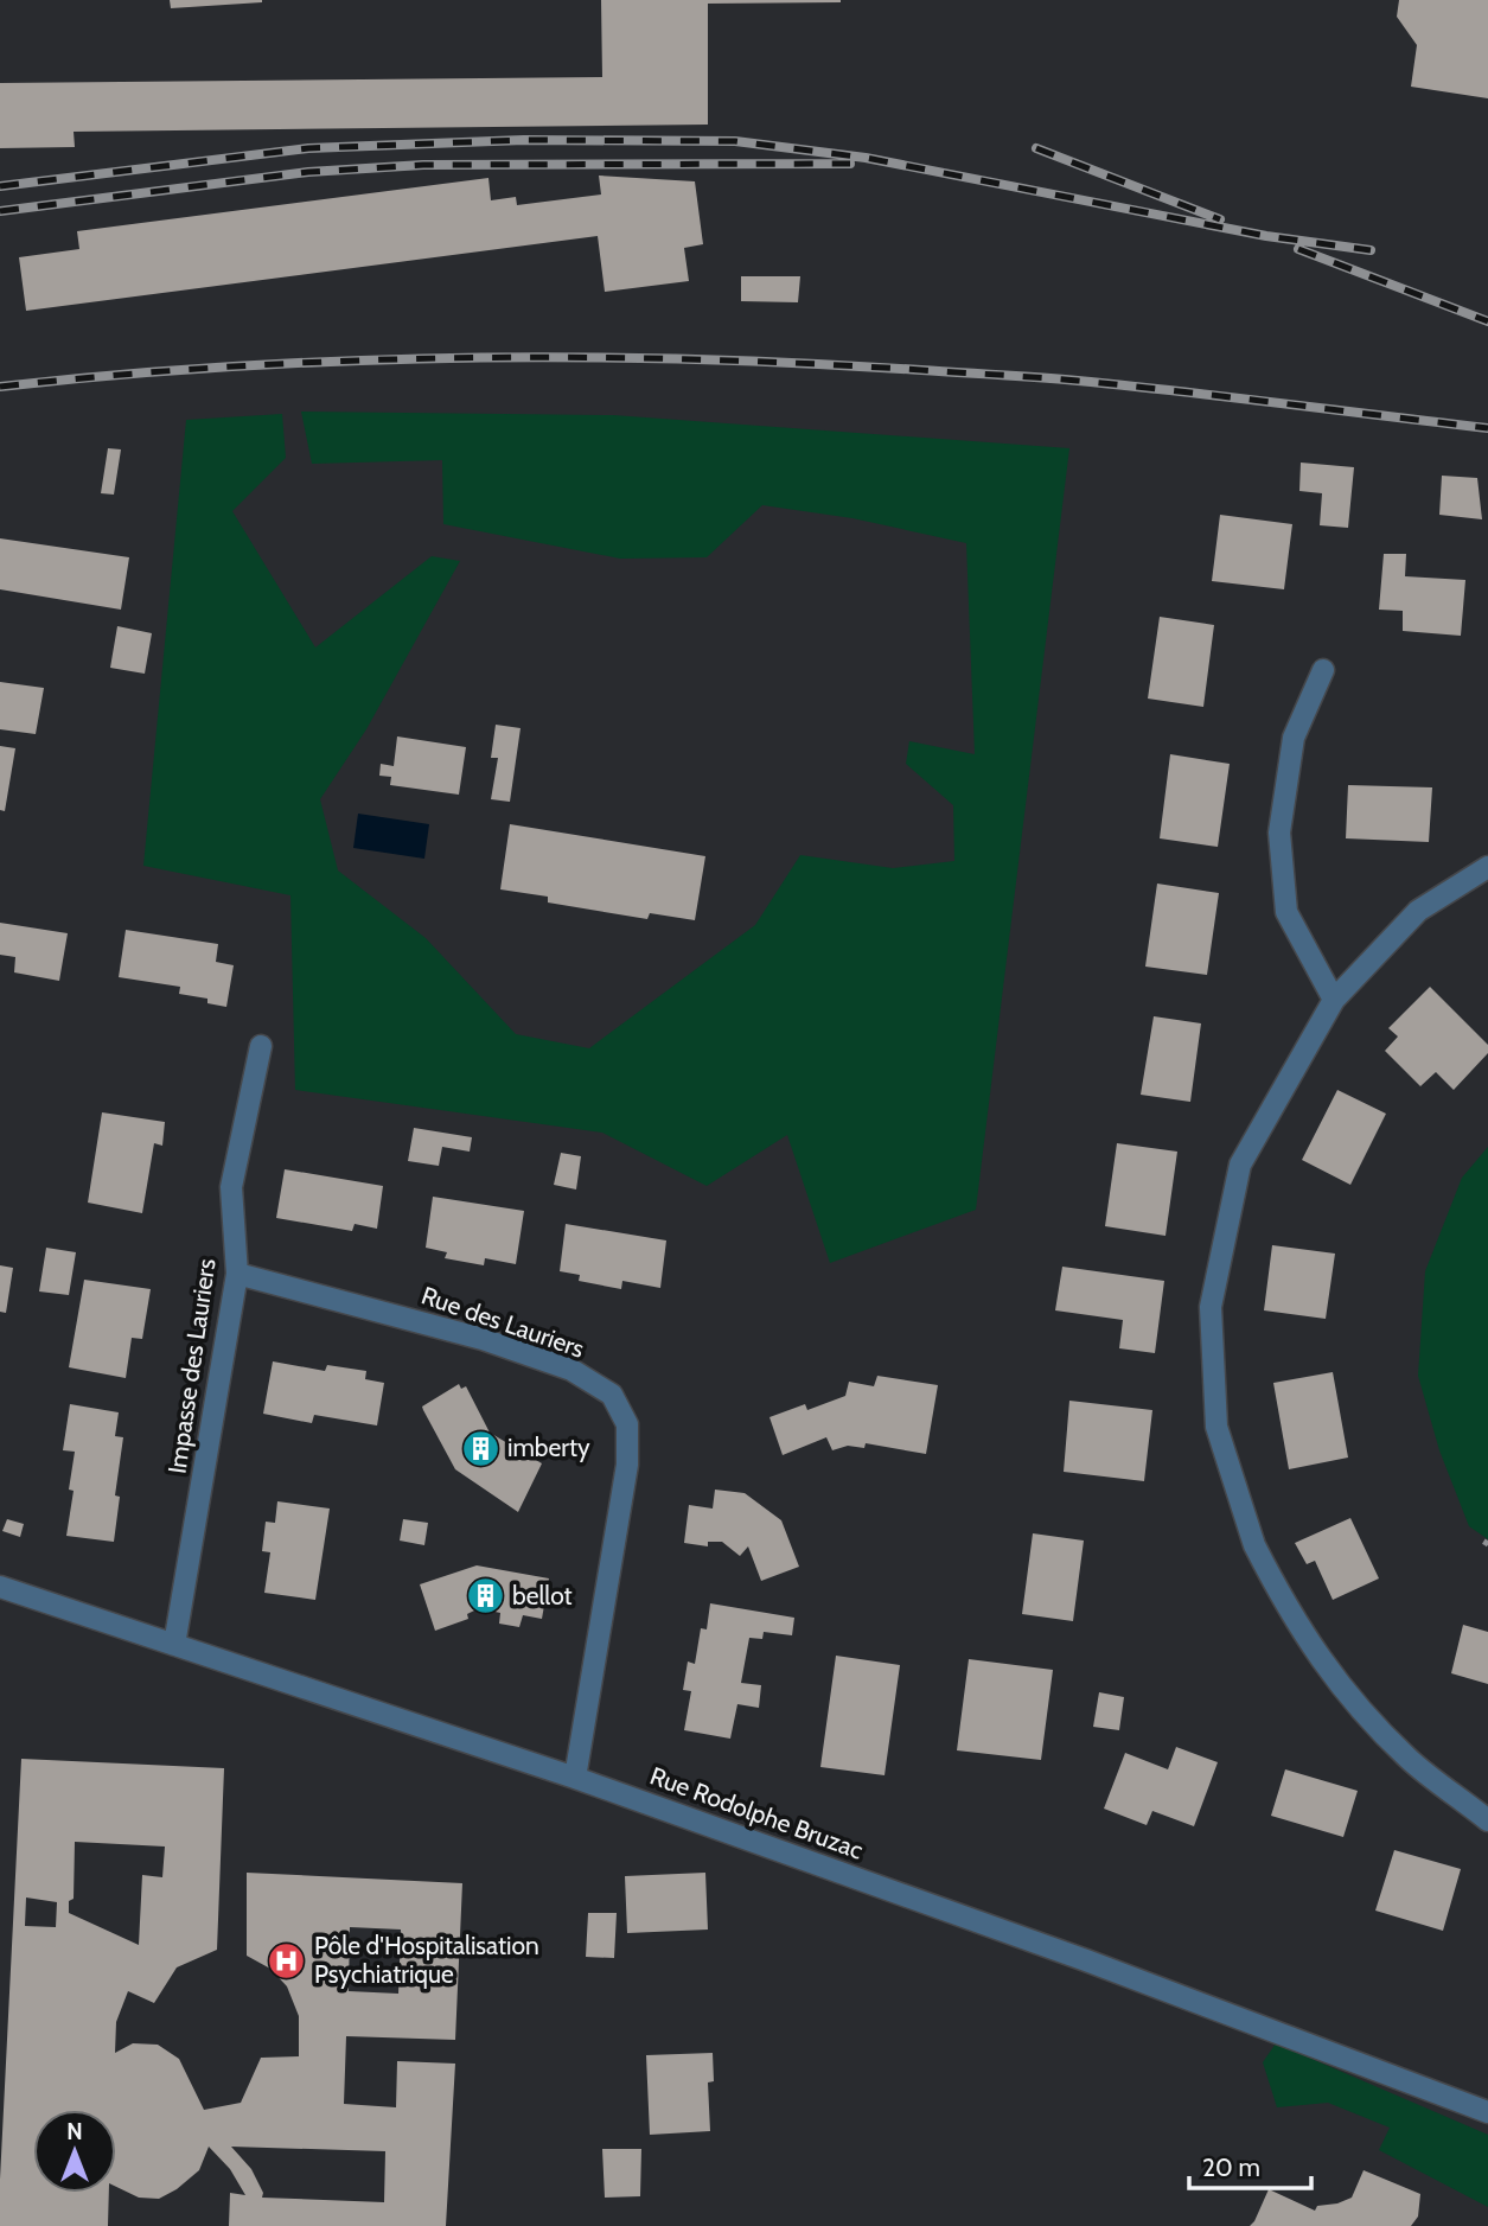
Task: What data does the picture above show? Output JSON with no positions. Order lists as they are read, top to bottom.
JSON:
{
  "streets": {
    "street": ["Rue des Lauriers", "Impasse des Lauriers", "Rue Rodolphe Bruzac"]
  },
  "crossings": [
    ["Rue des Lauriers", "Impasse des Lauriers"],
    ["Rue des Lauriers", "Rue Rodolphe Bruzac"],
    ["Impasse des Lauriers", "Rue Rodolphe Bruzac"]
  ],
  "places": {
    "building": ["imberty", "bellot"],
    "hospital": ["Pôle d'Hospitalisation Psychiatrique"]
  },
  "scale_bar": "20 m",
  "north": "top"
}
